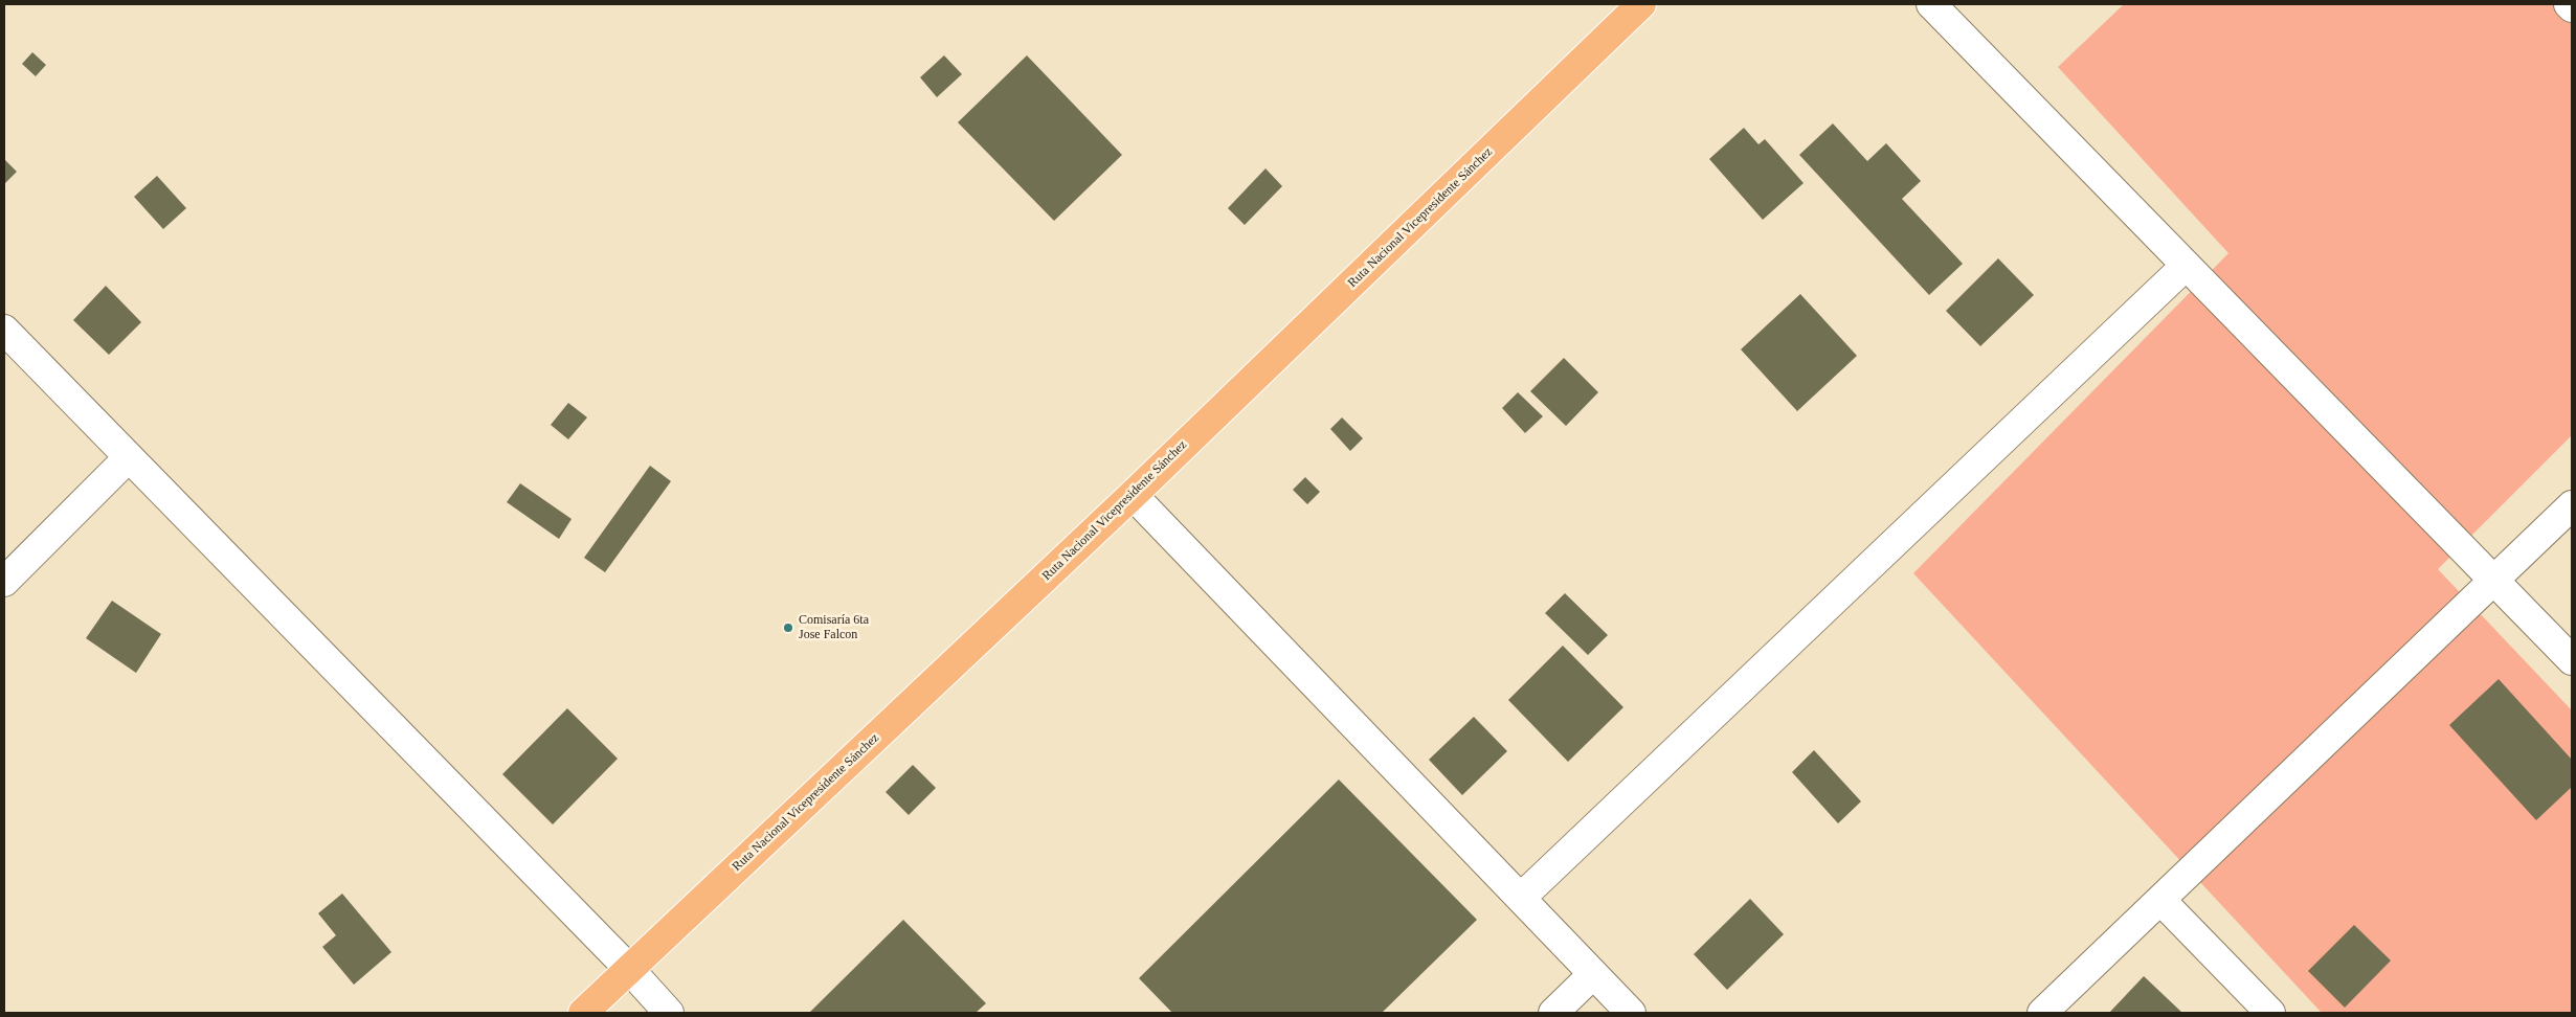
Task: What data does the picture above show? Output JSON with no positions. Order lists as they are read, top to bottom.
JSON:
{
  "streets": {
    "highway": ["Ruta Nacional Vicepresidente Sánchez"]
  },
  "places": ["Comisaría 6ta Jose Falcon"]
}
